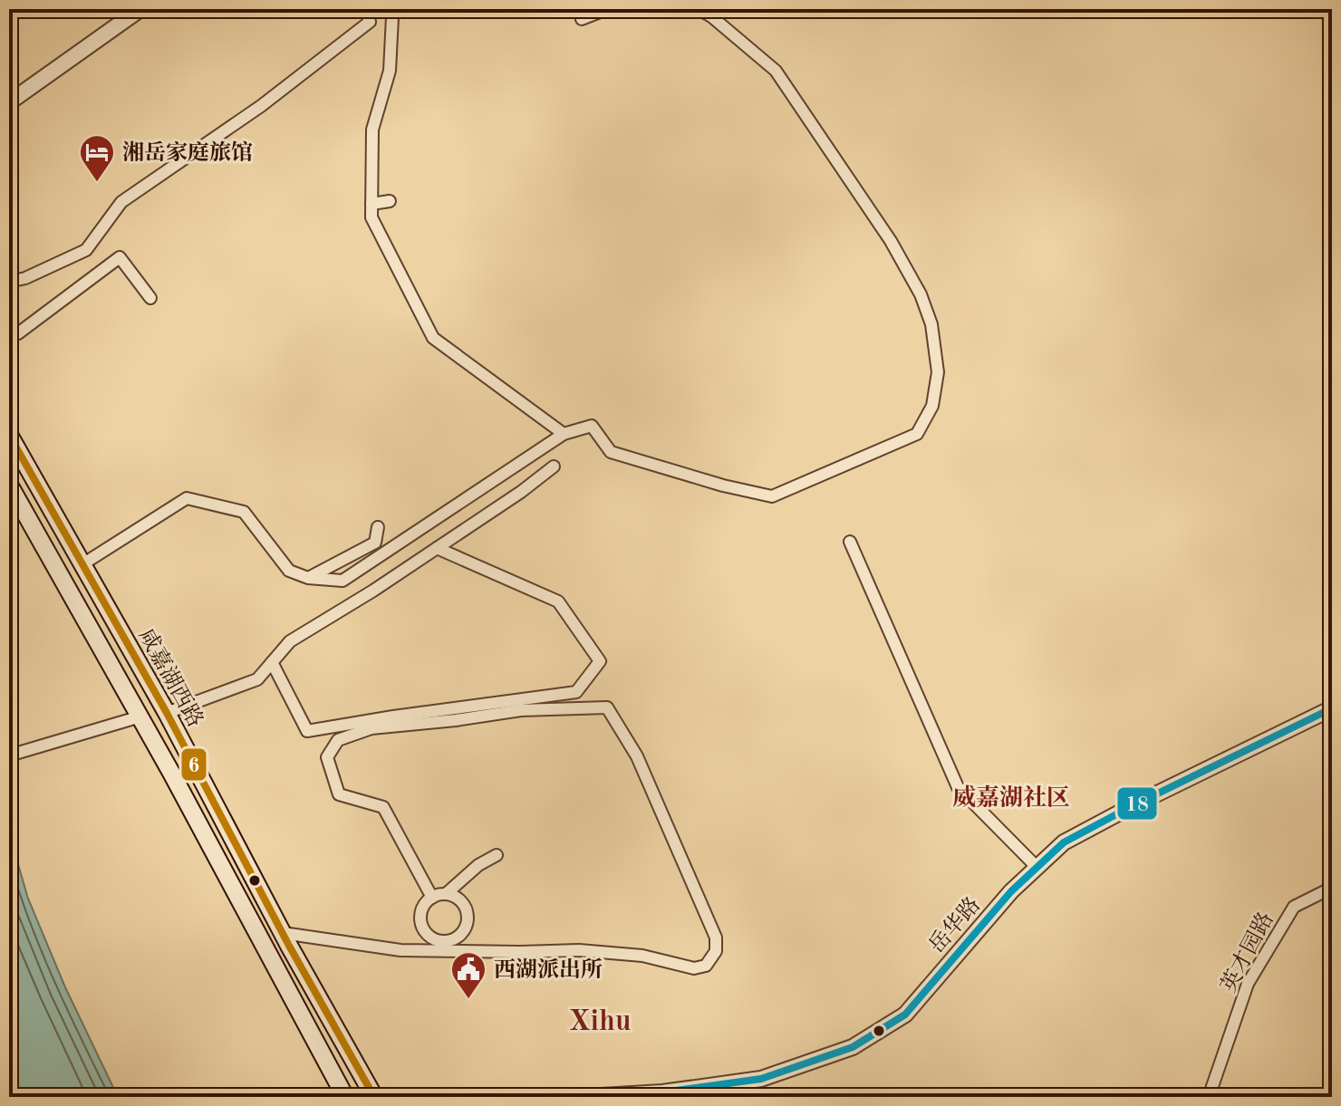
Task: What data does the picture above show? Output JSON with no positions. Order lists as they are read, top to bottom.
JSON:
{
  "streets": {
    "main road": ["咸嘉湖西路"],
    "street": ["岳华路", "英才园路"]
  },
  "districts": ["威嘉湖社区", "Xihu"],
  "places": {
    "hotel": ["湘岳家庭旅馆"],
    "public building": ["西湖派出所"]
  },
  "lines": ["transit line 6", "transit line 18"]
}
